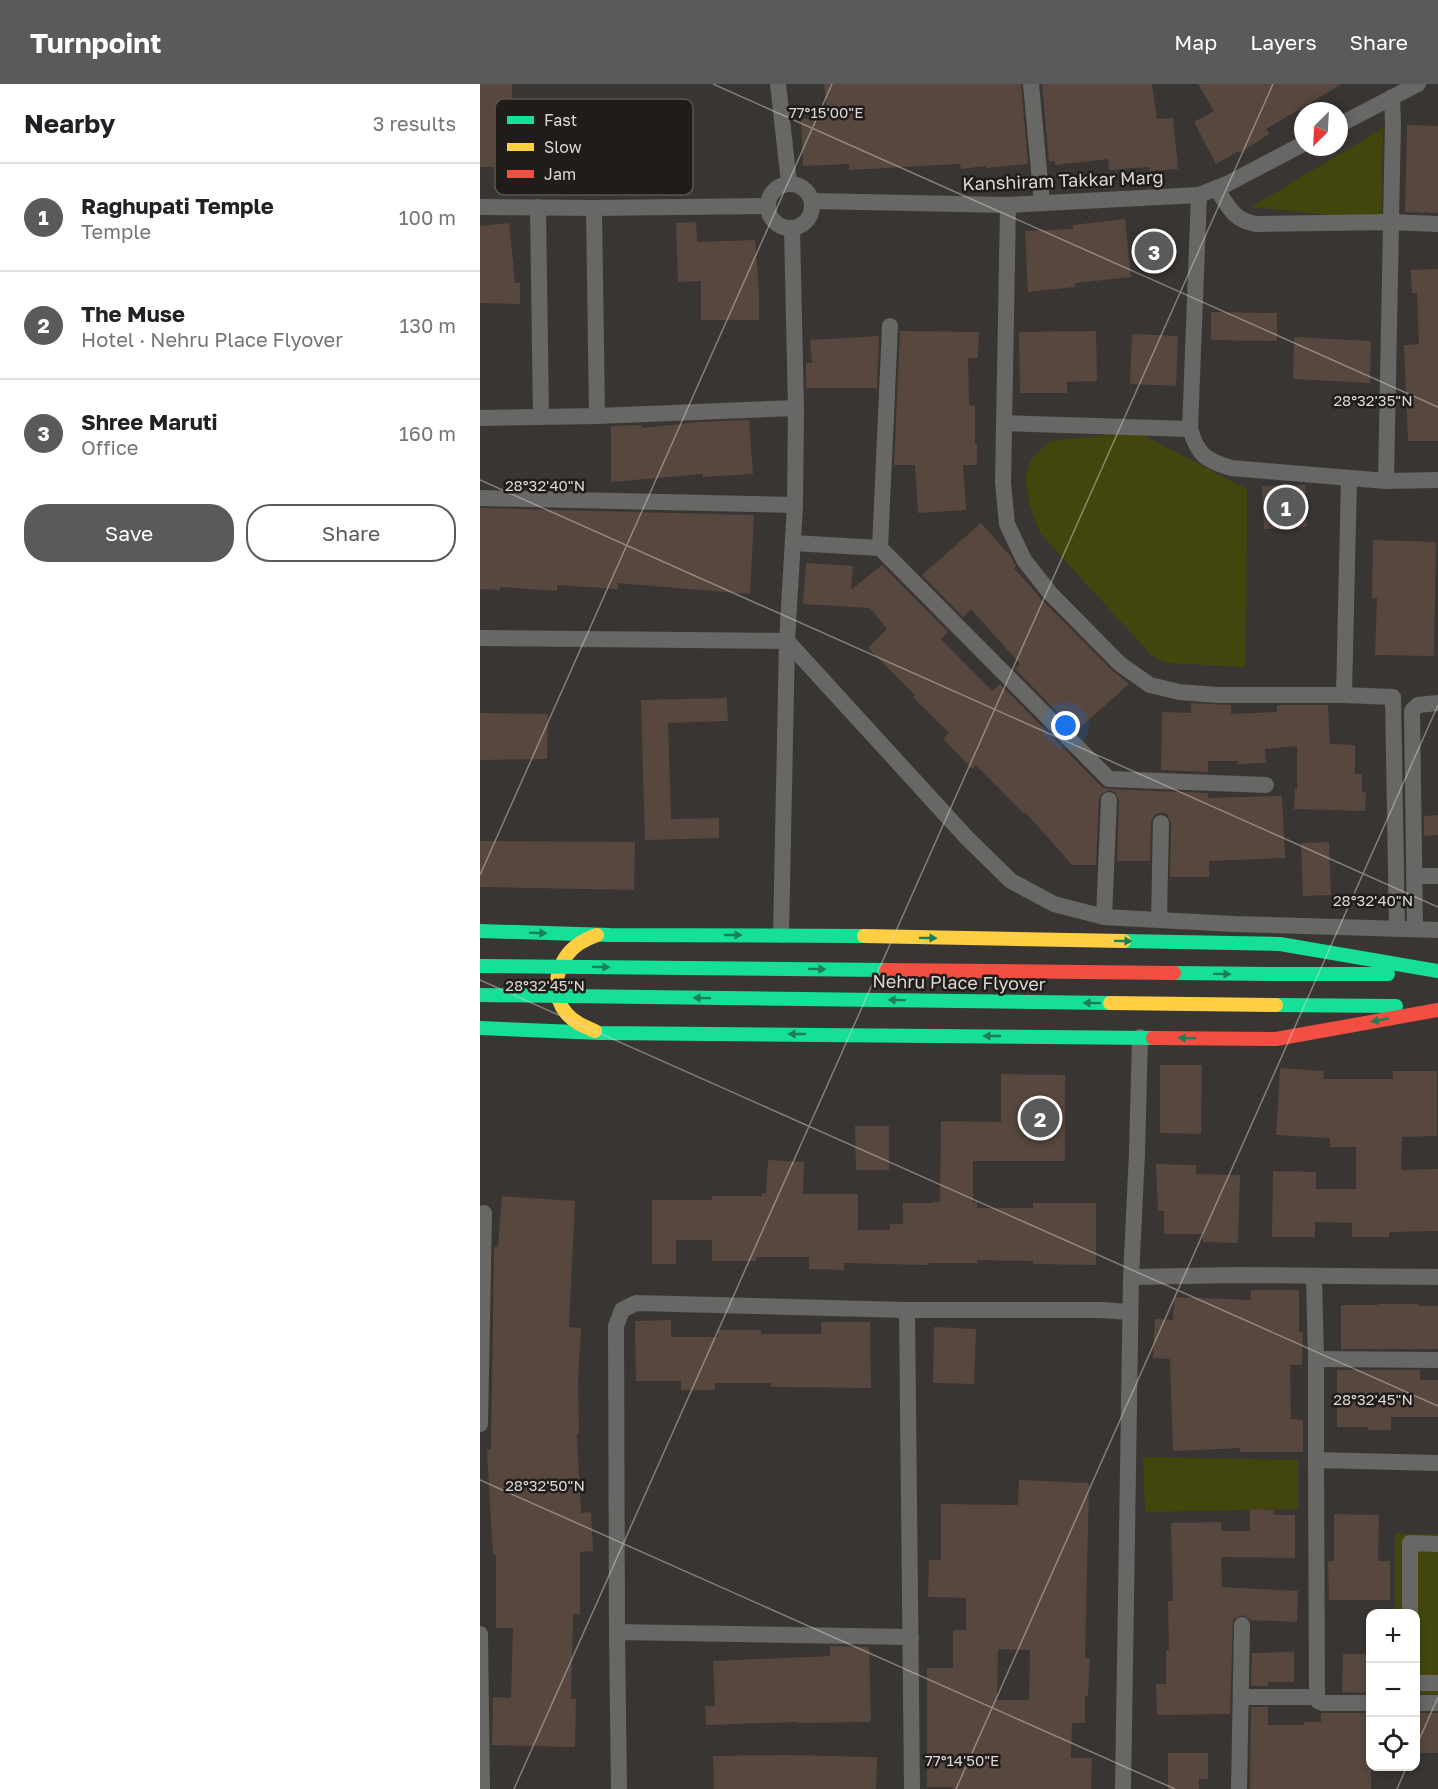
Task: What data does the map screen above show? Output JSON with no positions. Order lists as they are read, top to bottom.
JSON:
{
  "streets": {
    "main road": ["Nehru Place Flyover"],
    "street": ["Kanshiram Takkar Marg"]
  },
  "legend": ["Fast", "Slow", "Jam"],
  "north": "bottom left",
  "page": {
    "header": "Turnpoint",
    "nav": ["Map", "Layers", "Share"],
    "heading": ["Nearby", "3 results"],
    "list": [
      {
        "mark": "1",
        "name": "Raghupati Temple",
        "note": "Temple",
        "value": "100 m"
      },
      {
        "mark": "2",
        "name": "The Muse",
        "note": "Hotel · Nehru Place Flyover",
        "value": "130 m"
      },
      {
        "mark": "3",
        "name": "Shree Maruti",
        "note": "Office",
        "value": "160 m"
      }
    ],
    "pins": ["3", "1", "2"],
    "buttons": ["Save", "Share"],
    "map_buttons": ["+", "−"]
  },
  "coordinates": [
    "77°15'00\"E",
    "28°32'35\"N",
    "28°32'40\"N",
    "28°32'45\"N",
    "28°32'50\"N",
    "77°14'50\"E"
  ]
}
